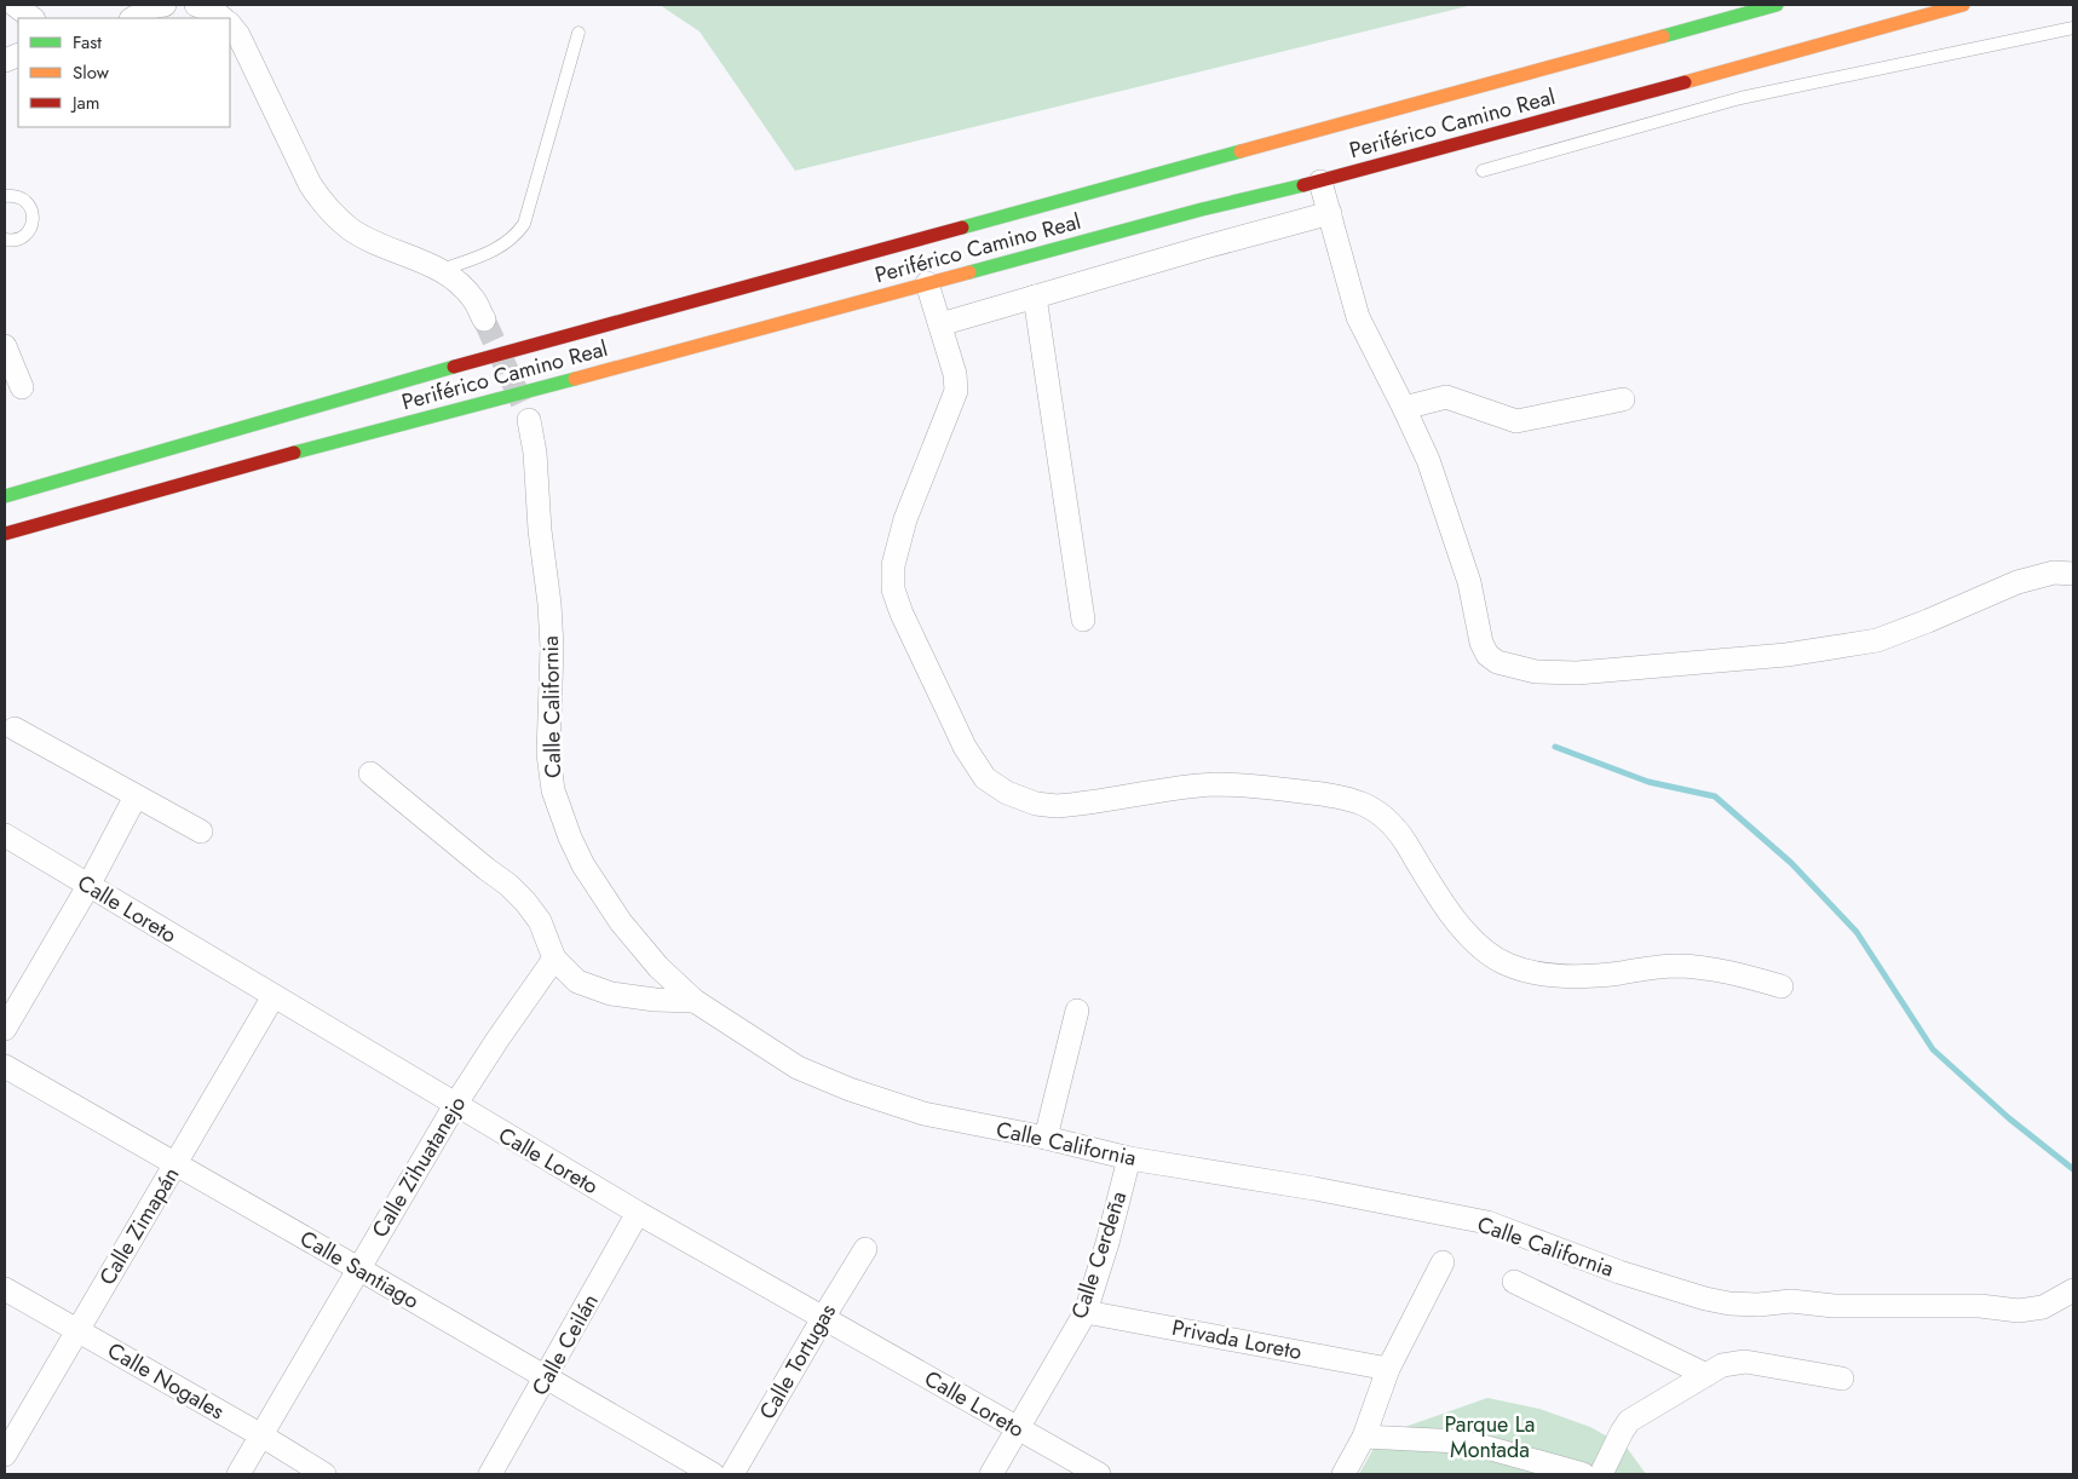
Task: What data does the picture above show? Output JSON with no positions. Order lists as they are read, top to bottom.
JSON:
{
  "streets": {
    "highway": ["Periférico Camino Real"],
    "street": [
      "Calle California",
      "Calle Loreto",
      "Calle Zihuatanejo",
      "Calle Zimapán",
      "Calle Cerdeña",
      "Calle Santiago",
      "Privada Loreto",
      "Calle Ceilán",
      "Calle Tortugas",
      "Calle Nogales"
    ]
  },
  "crossings": [
    ["Calle California", "Calle Cerdeña"],
    ["Calle Loreto", "Calle Zihuatanejo"],
    ["Calle Loreto", "Calle Zimapán"],
    ["Calle Loreto", "Calle Cerdeña"],
    ["Calle Loreto", "Calle Ceilán"],
    ["Calle Loreto", "Calle Tortugas"],
    ["Calle Zihuatanejo", "Calle Santiago"],
    ["Calle Zihuatanejo", "Calle Nogales"],
    ["Calle Zimapán", "Calle Santiago"],
    ["Calle Zimapán", "Calle Nogales"],
    ["Calle Cerdeña", "Privada Loreto"],
    ["Calle Santiago", "Calle Ceilán"]
  ],
  "parks": ["Parque La Montada"],
  "legend": ["Fast", "Slow", "Jam"]
}
